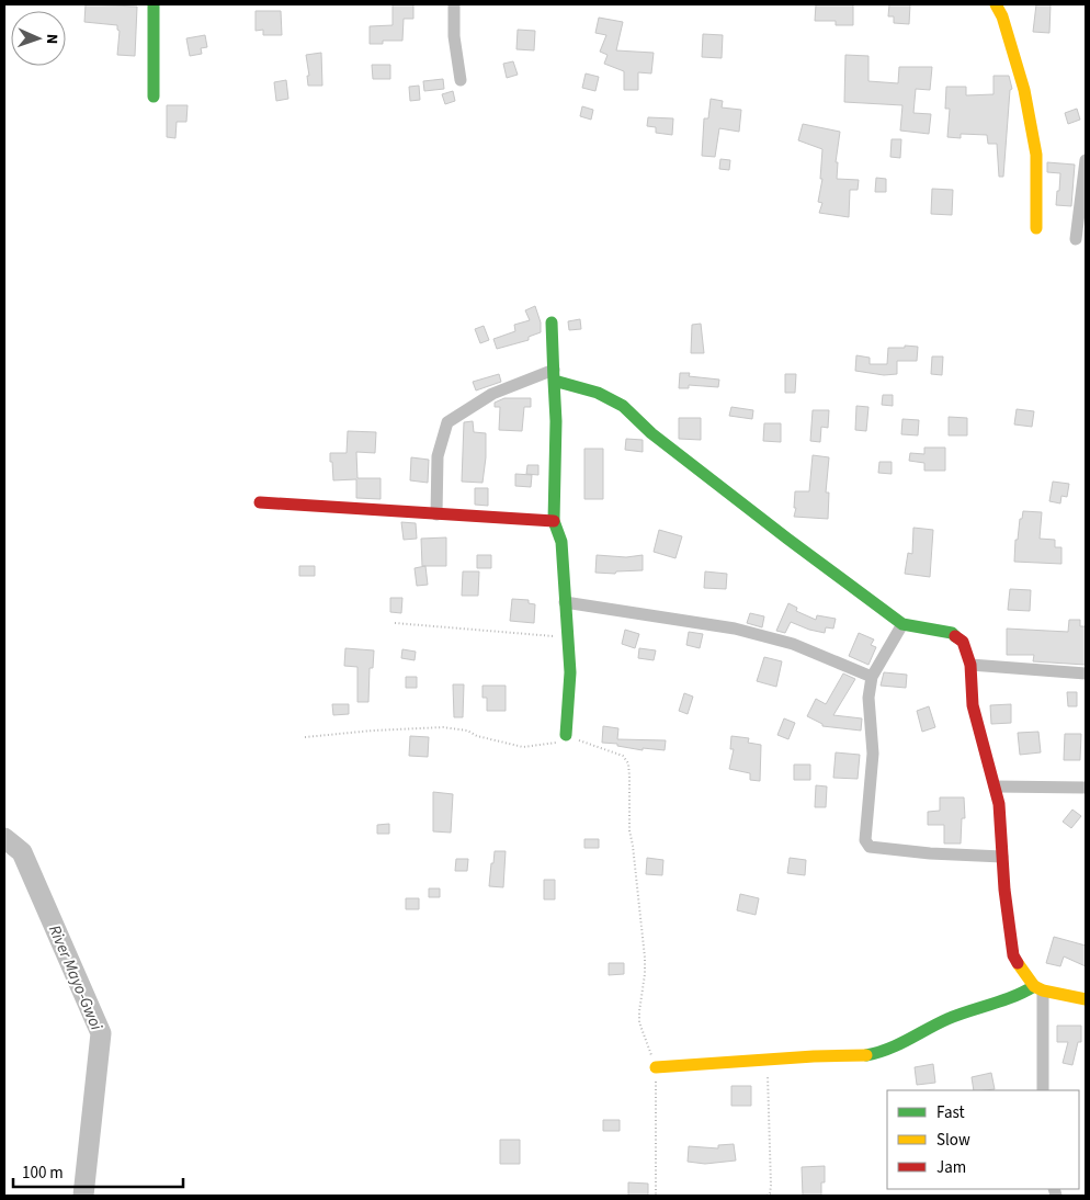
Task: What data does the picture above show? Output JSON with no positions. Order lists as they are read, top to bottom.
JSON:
{
  "water": ["River Mayo-Gwoi"],
  "legend": ["Fast", "Slow", "Jam"],
  "scale_bar": "100 m",
  "north": "right"
}
